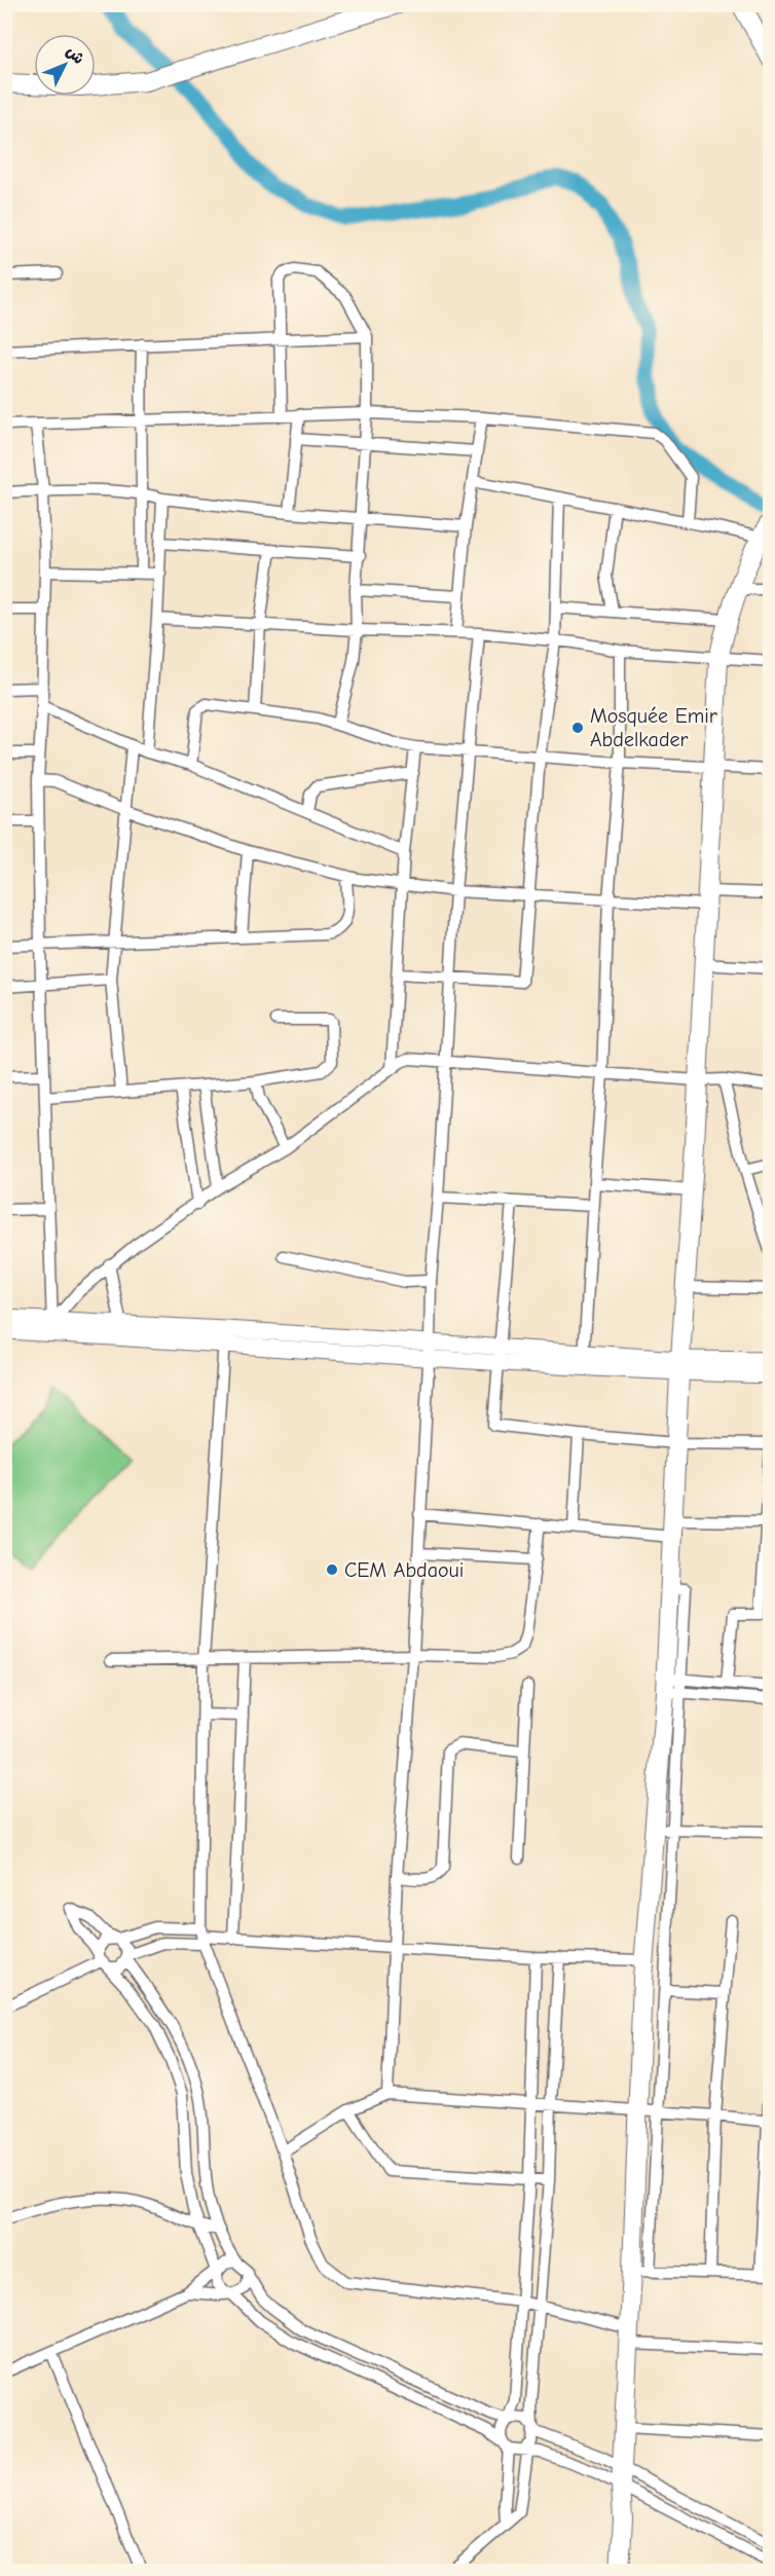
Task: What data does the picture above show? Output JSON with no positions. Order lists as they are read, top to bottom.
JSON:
{
  "places": ["Mosquée Emir Abdelkader", "CEM Abdaoui"],
  "north": "top right"
}
